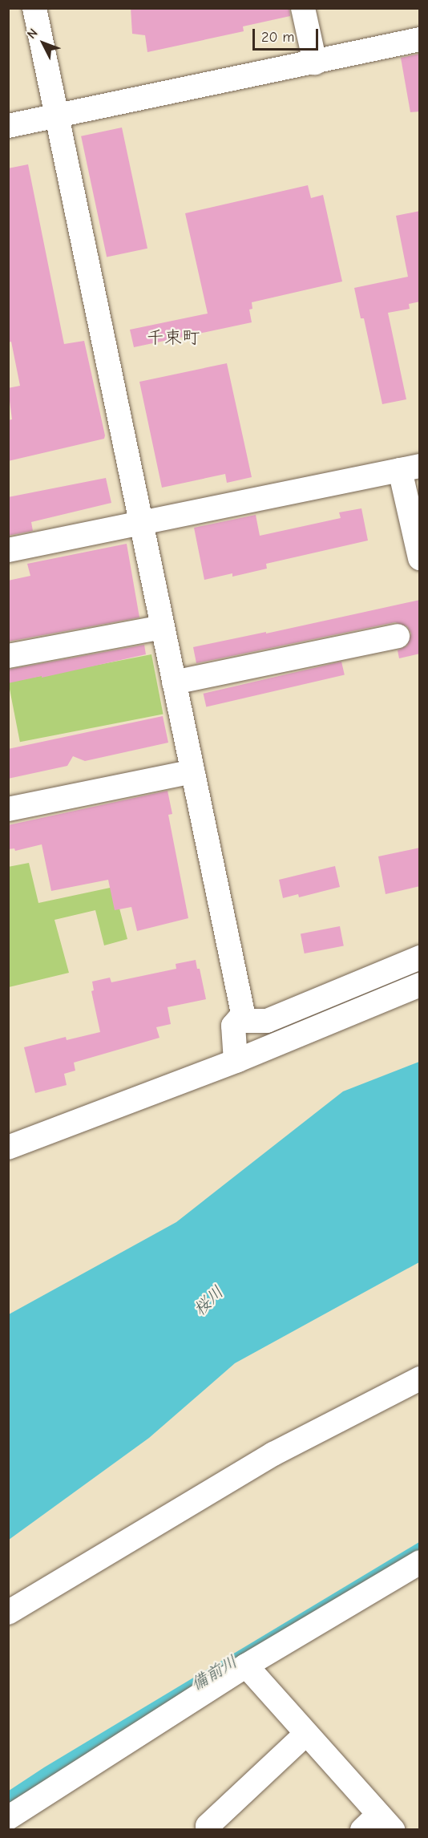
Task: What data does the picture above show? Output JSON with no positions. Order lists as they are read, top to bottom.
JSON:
{
  "districts": ["千束町"],
  "water": ["桜川", "備前川"],
  "scale_bar": "20 m",
  "north": "top left"
}
